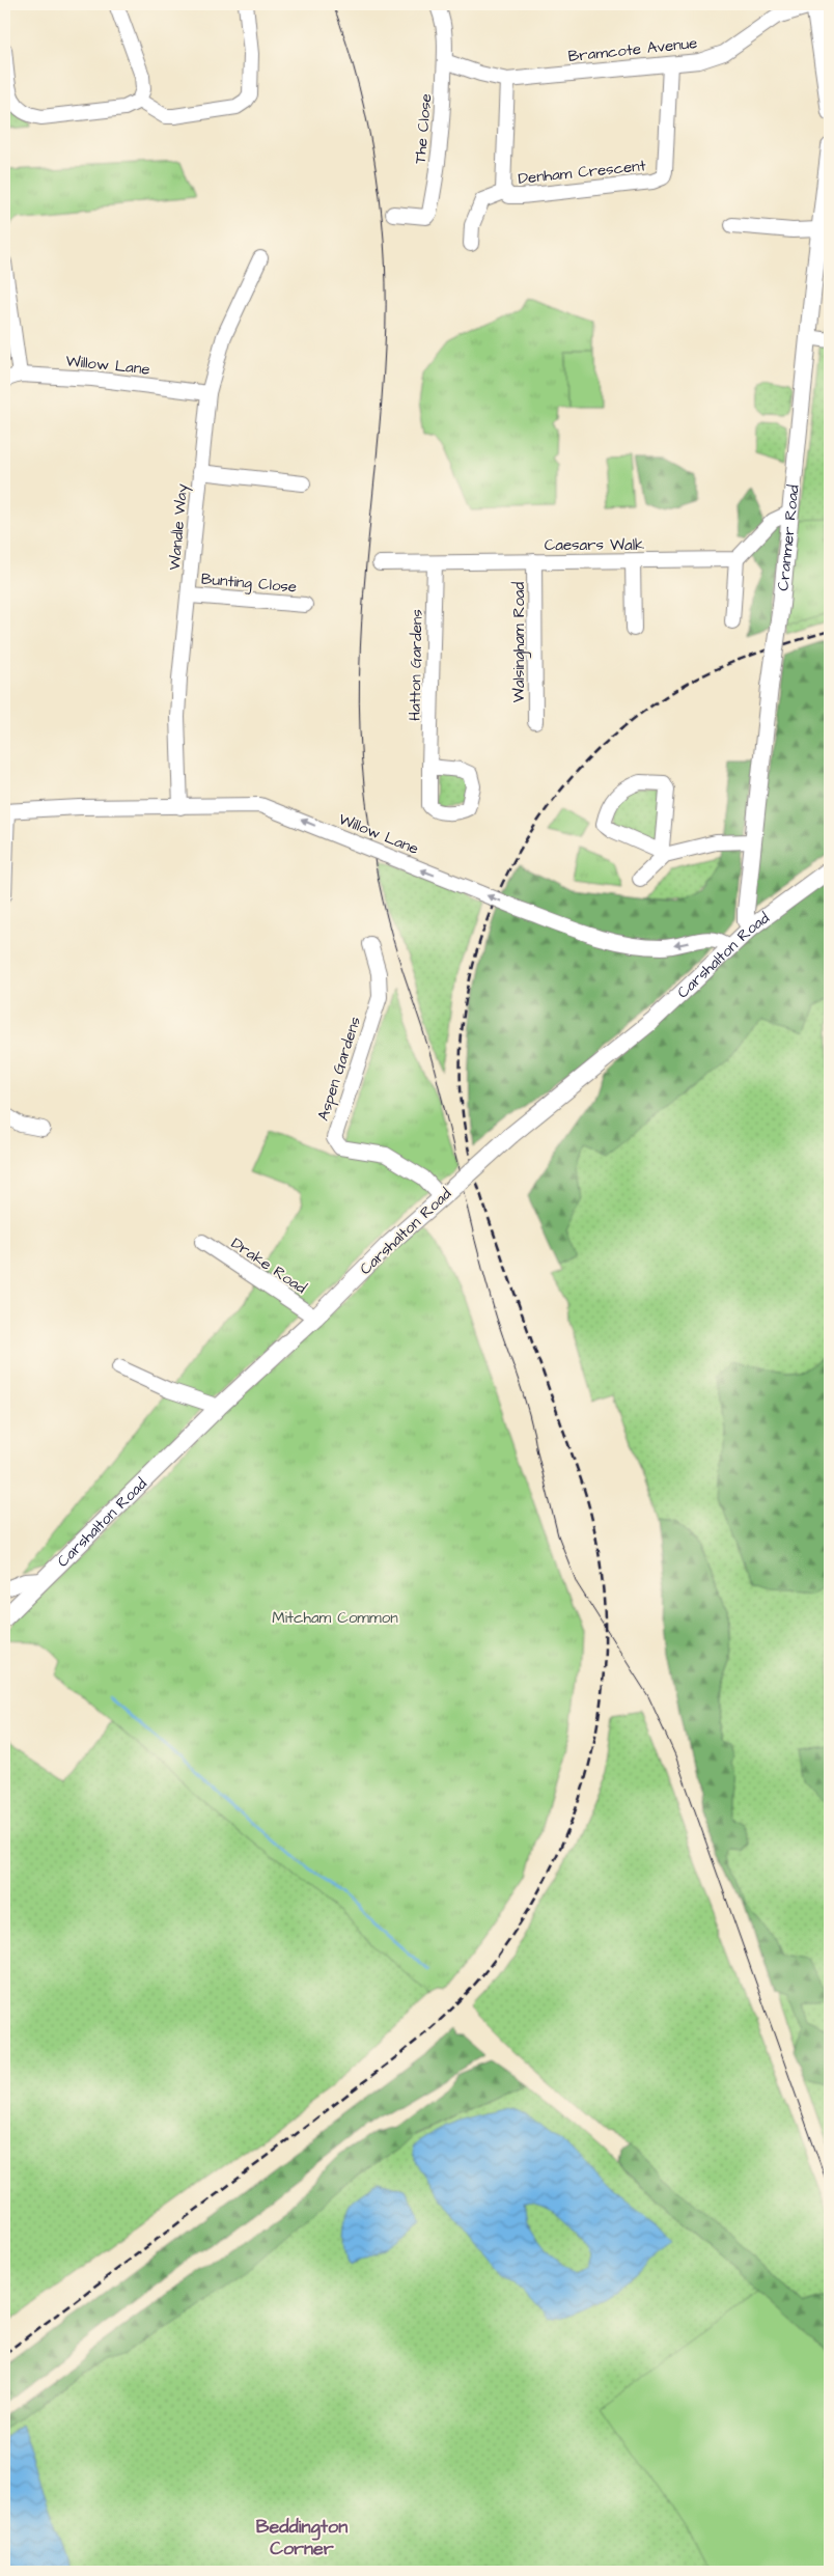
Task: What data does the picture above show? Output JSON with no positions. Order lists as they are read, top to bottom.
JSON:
{
  "streets": {
    "main road": ["Cranmer Road", "Carshalton Road"],
    "street": [
      "Bramcote Avenue",
      "The Close",
      "Denham Crescent",
      "Willow Lane",
      "Wandle Way",
      "Caesars Walk",
      "Bunting Close",
      "Walsingham Road",
      "Hatton Gardens",
      "Aspen Gardens",
      "Drake Road"
    ]
  },
  "crossings": [
    ["Bramcote Avenue", "The Close"],
    ["Bramcote Avenue", "Denham Crescent"],
    ["Willow Lane", "Wandle Way"],
    ["Willow Lane", "Carshalton Road"],
    ["Wandle Way", "Bunting Close"],
    ["Cranmer Road", "Carshalton Road"],
    ["Caesars Walk", "Walsingham Road"],
    ["Caesars Walk", "Hatton Gardens"],
    ["Carshalton Road", "Aspen Gardens"],
    ["Carshalton Road", "Drake Road"]
  ],
  "one_way": ["Willow Lane"],
  "districts": ["Beddington Corner"],
  "parks": ["Mitcham Common"]
}
